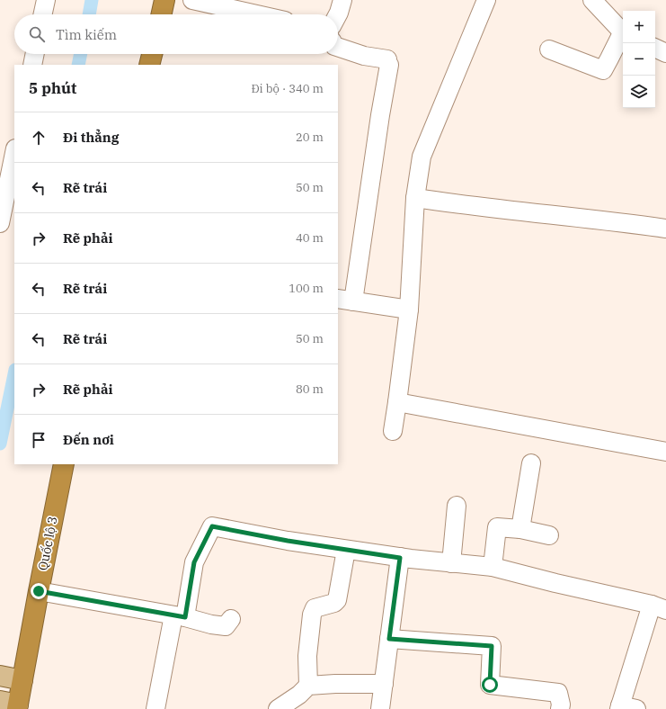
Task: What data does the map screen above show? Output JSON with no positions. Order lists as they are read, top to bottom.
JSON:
{
  "streets": {
    "highway": ["Quốc lộ 3"]
  },
  "page": {
    "map_buttons": ["+", "−"],
    "search": "Tìm kiếm",
    "heading": ["5 phút", "Đi bộ · 340 m"],
    "list": [
      ["Đi thẳng", "20 m"],
      ["Rẽ trái", "50 m"],
      ["Rẽ phải", "40 m"],
      ["Rẽ trái", "100 m"],
      ["Rẽ trái", "50 m"],
      ["Rẽ phải", "80 m"],
      "Đến nơi"
    ]
  }
}
